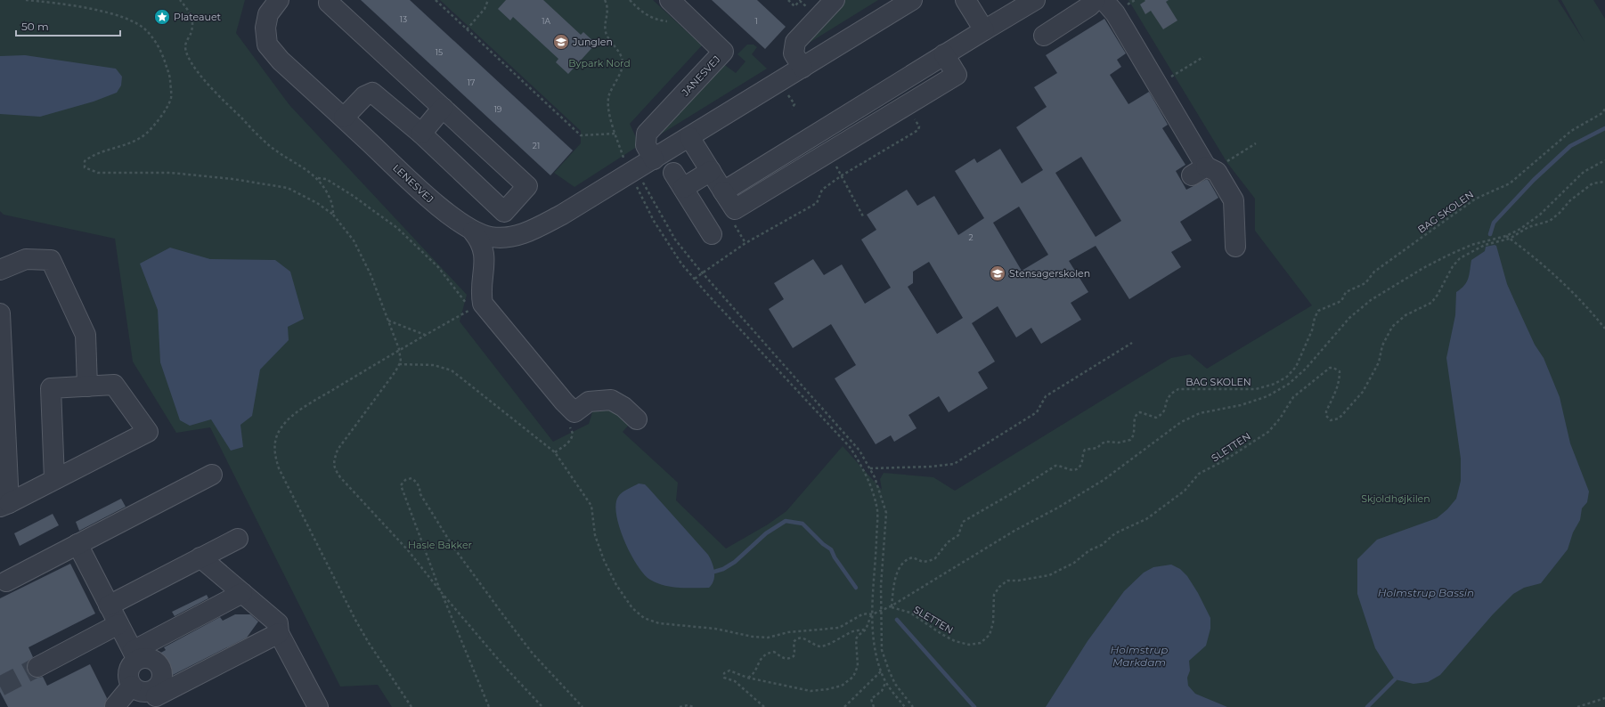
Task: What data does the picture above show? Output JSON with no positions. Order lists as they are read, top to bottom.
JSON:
{
  "streets": {
    "street": ["JANESVEJ", "LENESVEJ"],
    "path": ["BAG SKOLEN", "SLETTEN"]
  },
  "crossings": [
    ["BAG SKOLEN", "SLETTEN"]
  ],
  "water": ["Holmstrup Bassin", "Holmstrup Markdam"],
  "parks": ["Bypark Nord", "Skjoldhøjkilen", "Hasle Bakker"],
  "places": {
    "place": ["Plateauet"],
    "school or university": ["Junglen", "Stensagerskolen"]
  },
  "house_numbers": [
    "13",
    "1A",
    "1",
    "15",
    "17",
    "19",
    "21",
    "2"
  ],
  "scale_bar": "50 m"
}
